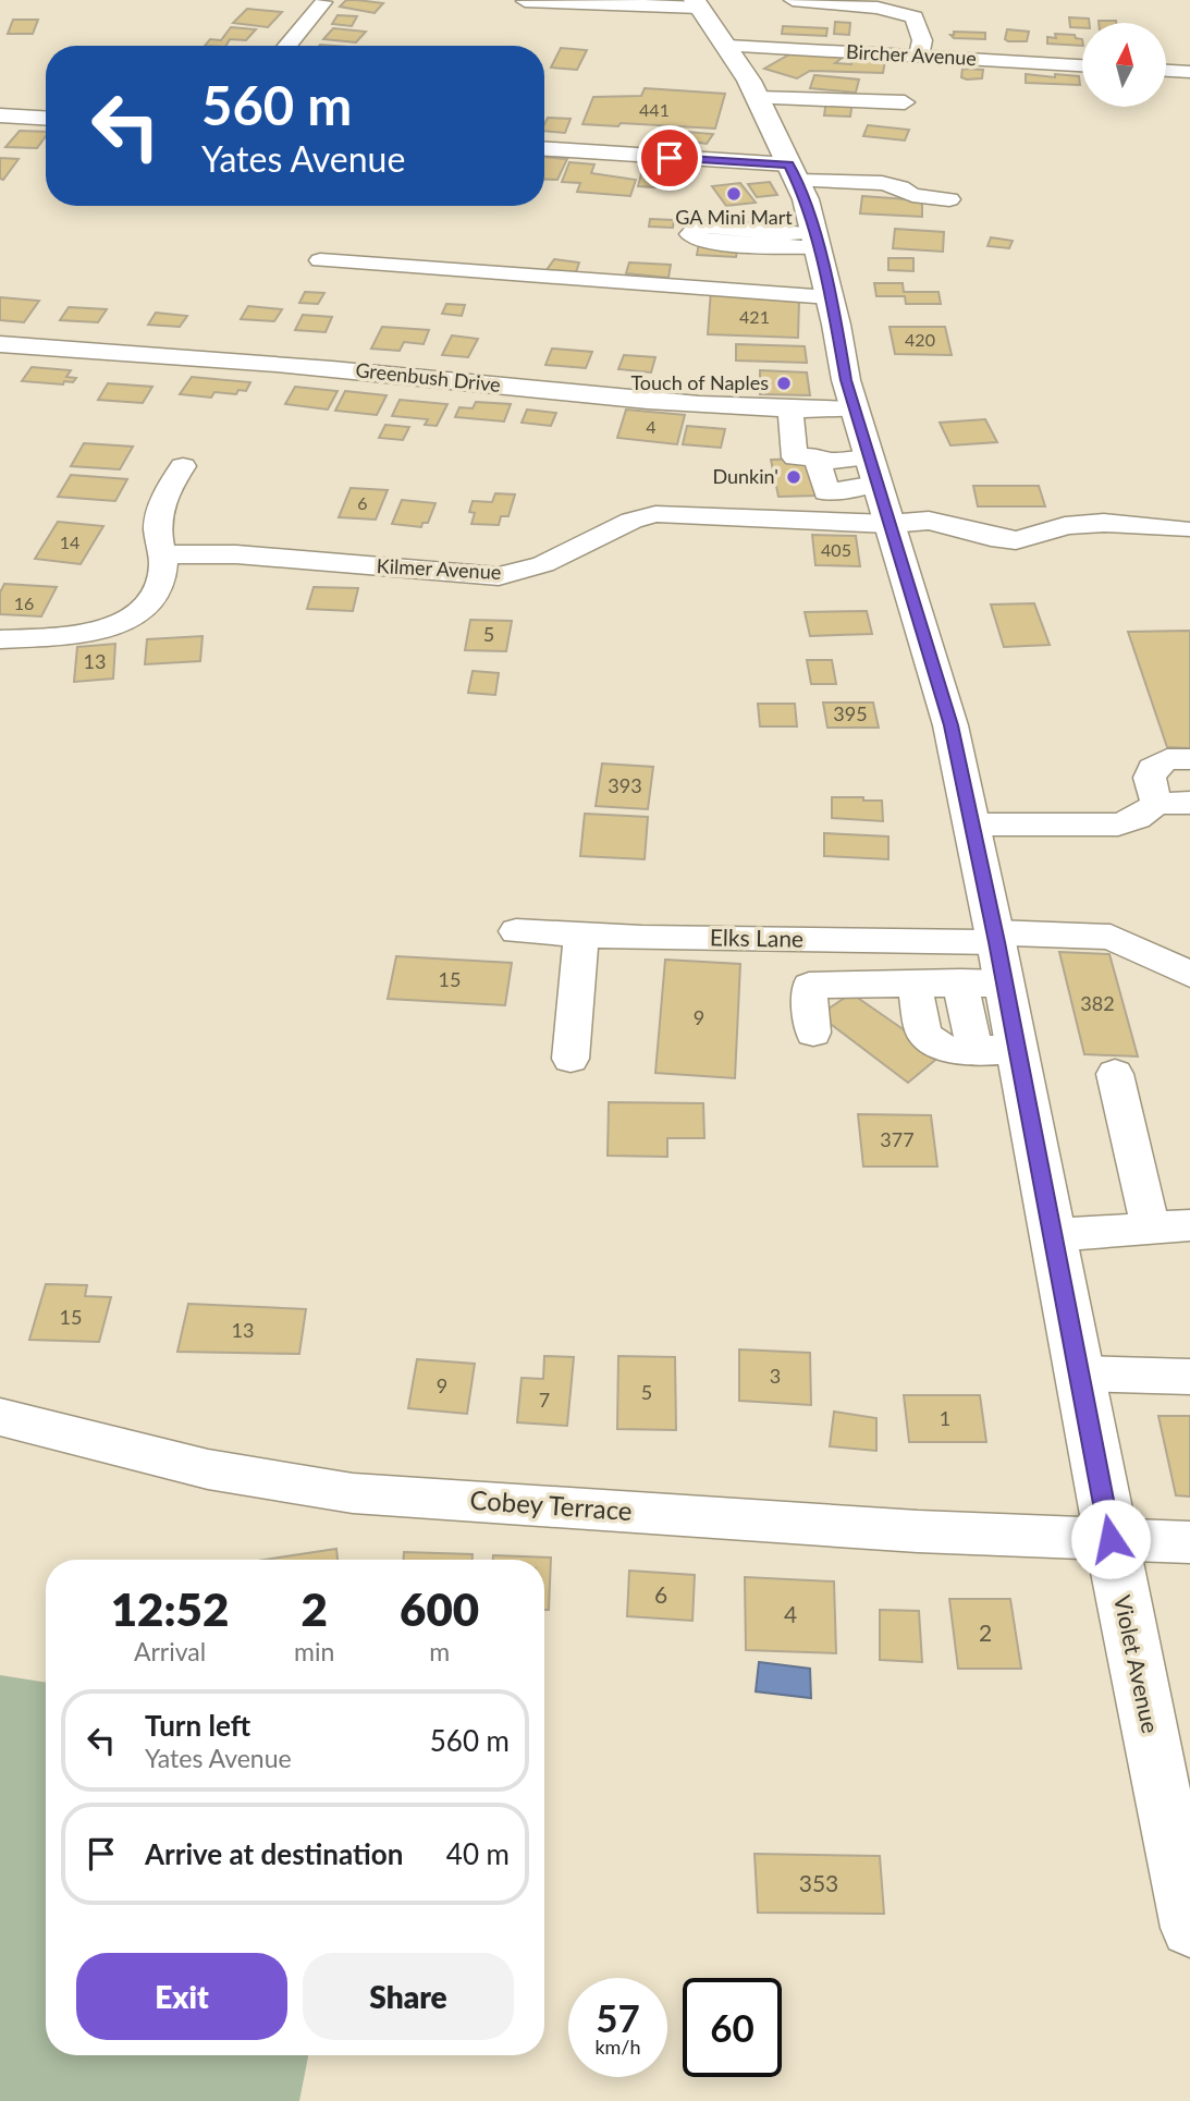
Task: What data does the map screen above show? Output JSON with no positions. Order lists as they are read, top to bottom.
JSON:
{
  "streets": {
    "main road": ["Violet Avenue"],
    "street": [
      "Bircher Avenue",
      "Greenbush Drive",
      "Kilmer Avenue",
      "Elks Lane",
      "Cobey Terrace"
    ]
  },
  "crossings": [
    ["Bircher Avenue", "Violet Avenue"],
    ["Greenbush Drive", "Violet Avenue"],
    ["Kilmer Avenue", "Violet Avenue"],
    ["Elks Lane", "Violet Avenue"],
    ["Cobey Terrace", "Violet Avenue"]
  ],
  "places": ["GA Mini Mart", "Touch of Naples", "Dunkin'"],
  "house_numbers": [
    "441",
    "421",
    "420",
    "4",
    "6",
    "14",
    "405",
    "16",
    "5",
    "13",
    "395",
    "393",
    "15",
    "382",
    "9",
    "377",
    "15",
    "13",
    "3",
    "9",
    "5",
    "7",
    "1",
    "6",
    "4",
    "2",
    "353"
  ],
  "north": "top",
  "page": {
    "turn": ["560 m", "Yates Avenue"],
    "eta": [
      "12:52",
      "Arrival",
      "2",
      "min",
      "600",
      "m"
    ],
    "list": [
      {
        "name": "Turn left",
        "note": "Yates Avenue",
        "value": "560 m"
      },
      {
        "name": "Arrive at destination",
        "value": "40 m"
      }
    ],
    "buttons": ["Exit", "Share"],
    "speed": "57 km/h",
    "limit": "60"
  }
}
